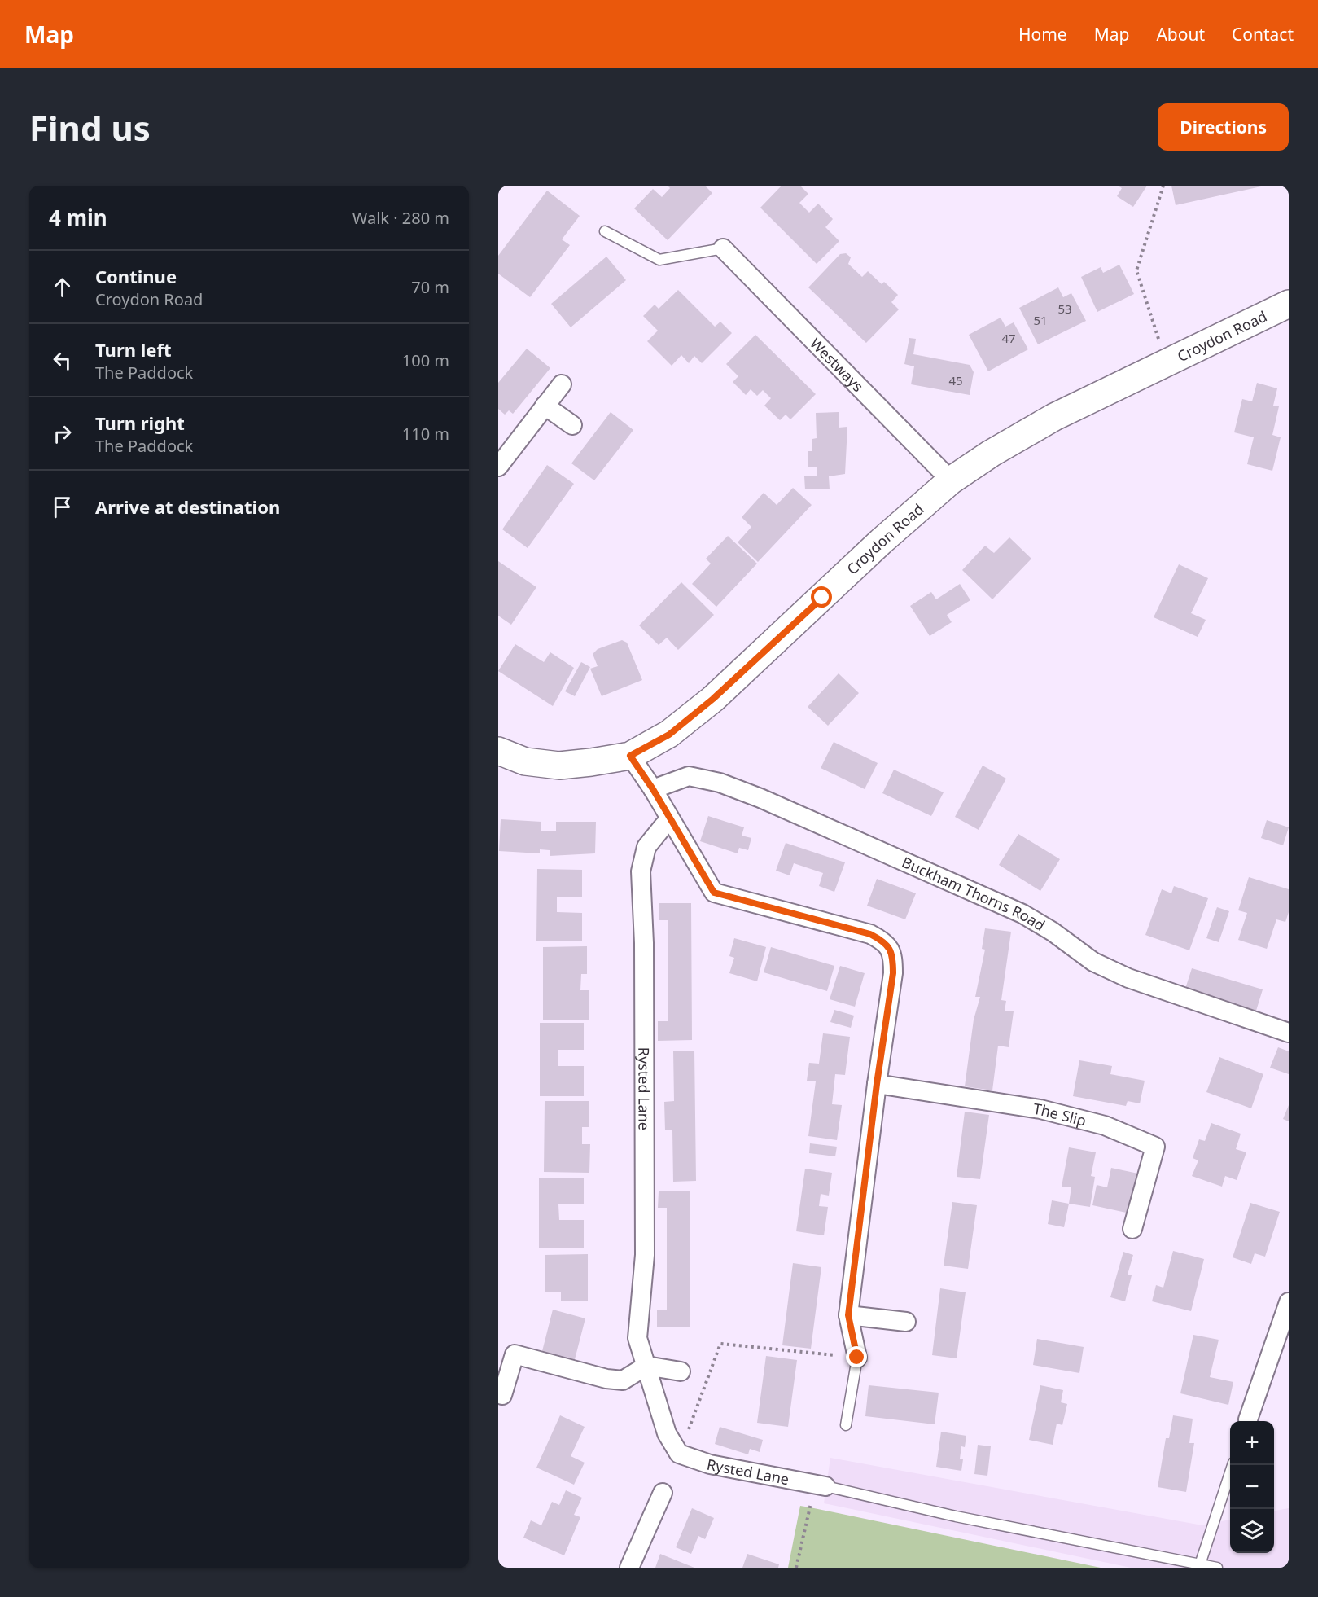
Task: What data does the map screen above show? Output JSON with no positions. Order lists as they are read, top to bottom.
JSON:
{
  "streets": {
    "main road": ["Croydon Road"],
    "street": [
      "Westways",
      "Buckham Thorns Road",
      "Rysted Lane",
      "The Slip"
    ]
  },
  "crossings": [
    ["Croydon Road", "Westways"]
  ],
  "house_numbers": [
    "53",
    "51",
    "47",
    "45"
  ],
  "page": {
    "header": "Map",
    "nav": [
      "Home",
      "Map",
      "About",
      "Contact"
    ],
    "buttons": "Directions",
    "title": "Find us",
    "heading": ["4 min", "Walk · 280 m"],
    "list": [
      ["Continue", "Croydon Road", "70 m"],
      ["Turn left", "The Paddock", "100 m"],
      ["Turn right", "The Paddock", "110 m"],
      "Arrive at destination"
    ],
    "map_buttons": ["+", "−"]
  }
}
